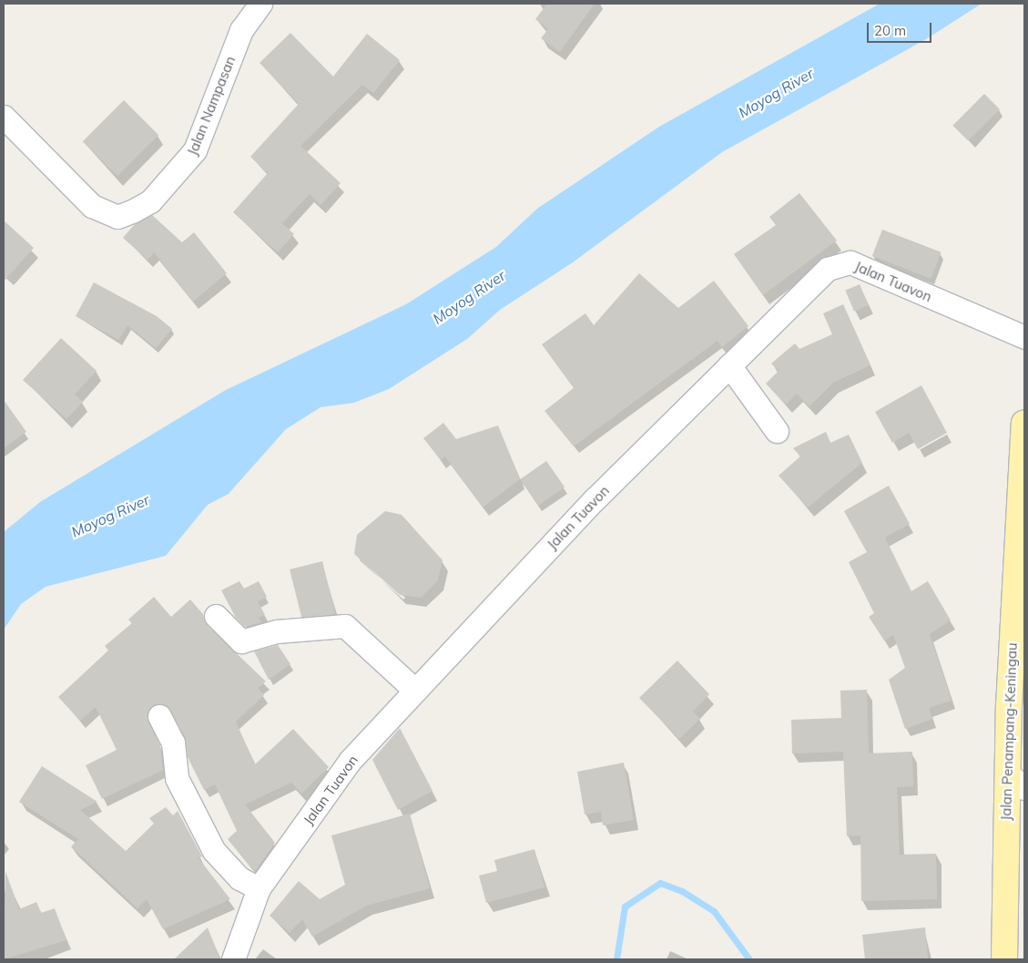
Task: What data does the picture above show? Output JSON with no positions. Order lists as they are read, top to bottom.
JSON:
{
  "streets": {
    "main road": ["Jalan Penampang-Keningau"],
    "street": ["Jalan Nampasan", "Jalan Tuavon"]
  },
  "water": ["Moyog River"],
  "scale_bar": "20 m"
}
